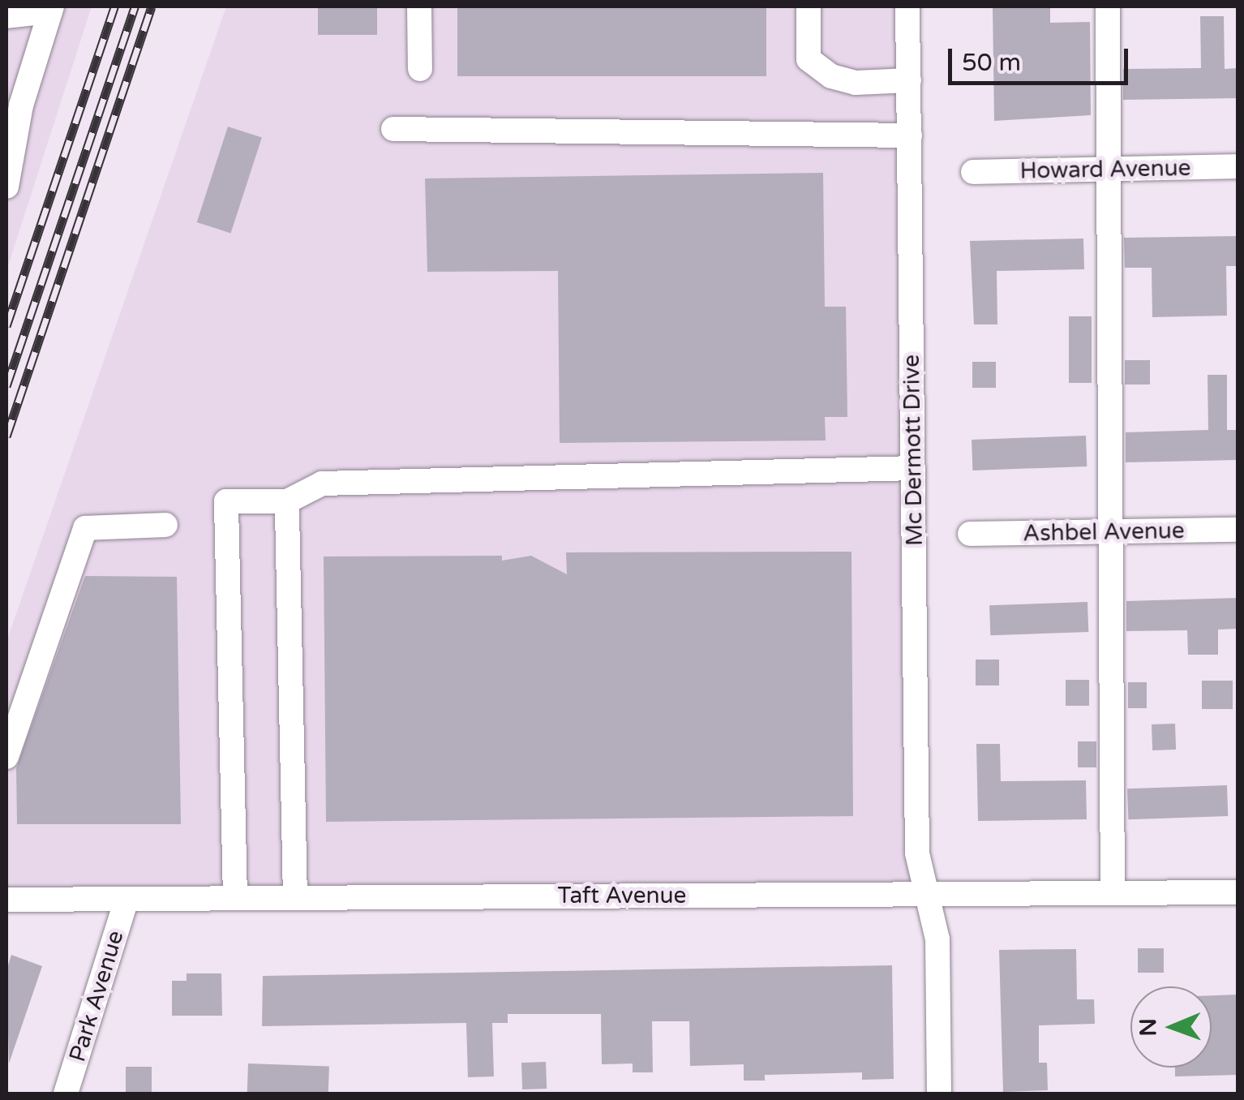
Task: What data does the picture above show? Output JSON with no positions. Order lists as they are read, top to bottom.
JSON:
{
  "streets": {
    "street": [
      "Howard Avenue",
      "Mc Dermott Drive",
      "Ashbel Avenue",
      "Taft Avenue",
      "Park Avenue"
    ]
  },
  "crossings": [
    ["Mc Dermott Drive", "Taft Avenue"],
    ["Taft Avenue", "Park Avenue"]
  ],
  "scale_bar": "50 m",
  "north": "left"
}
